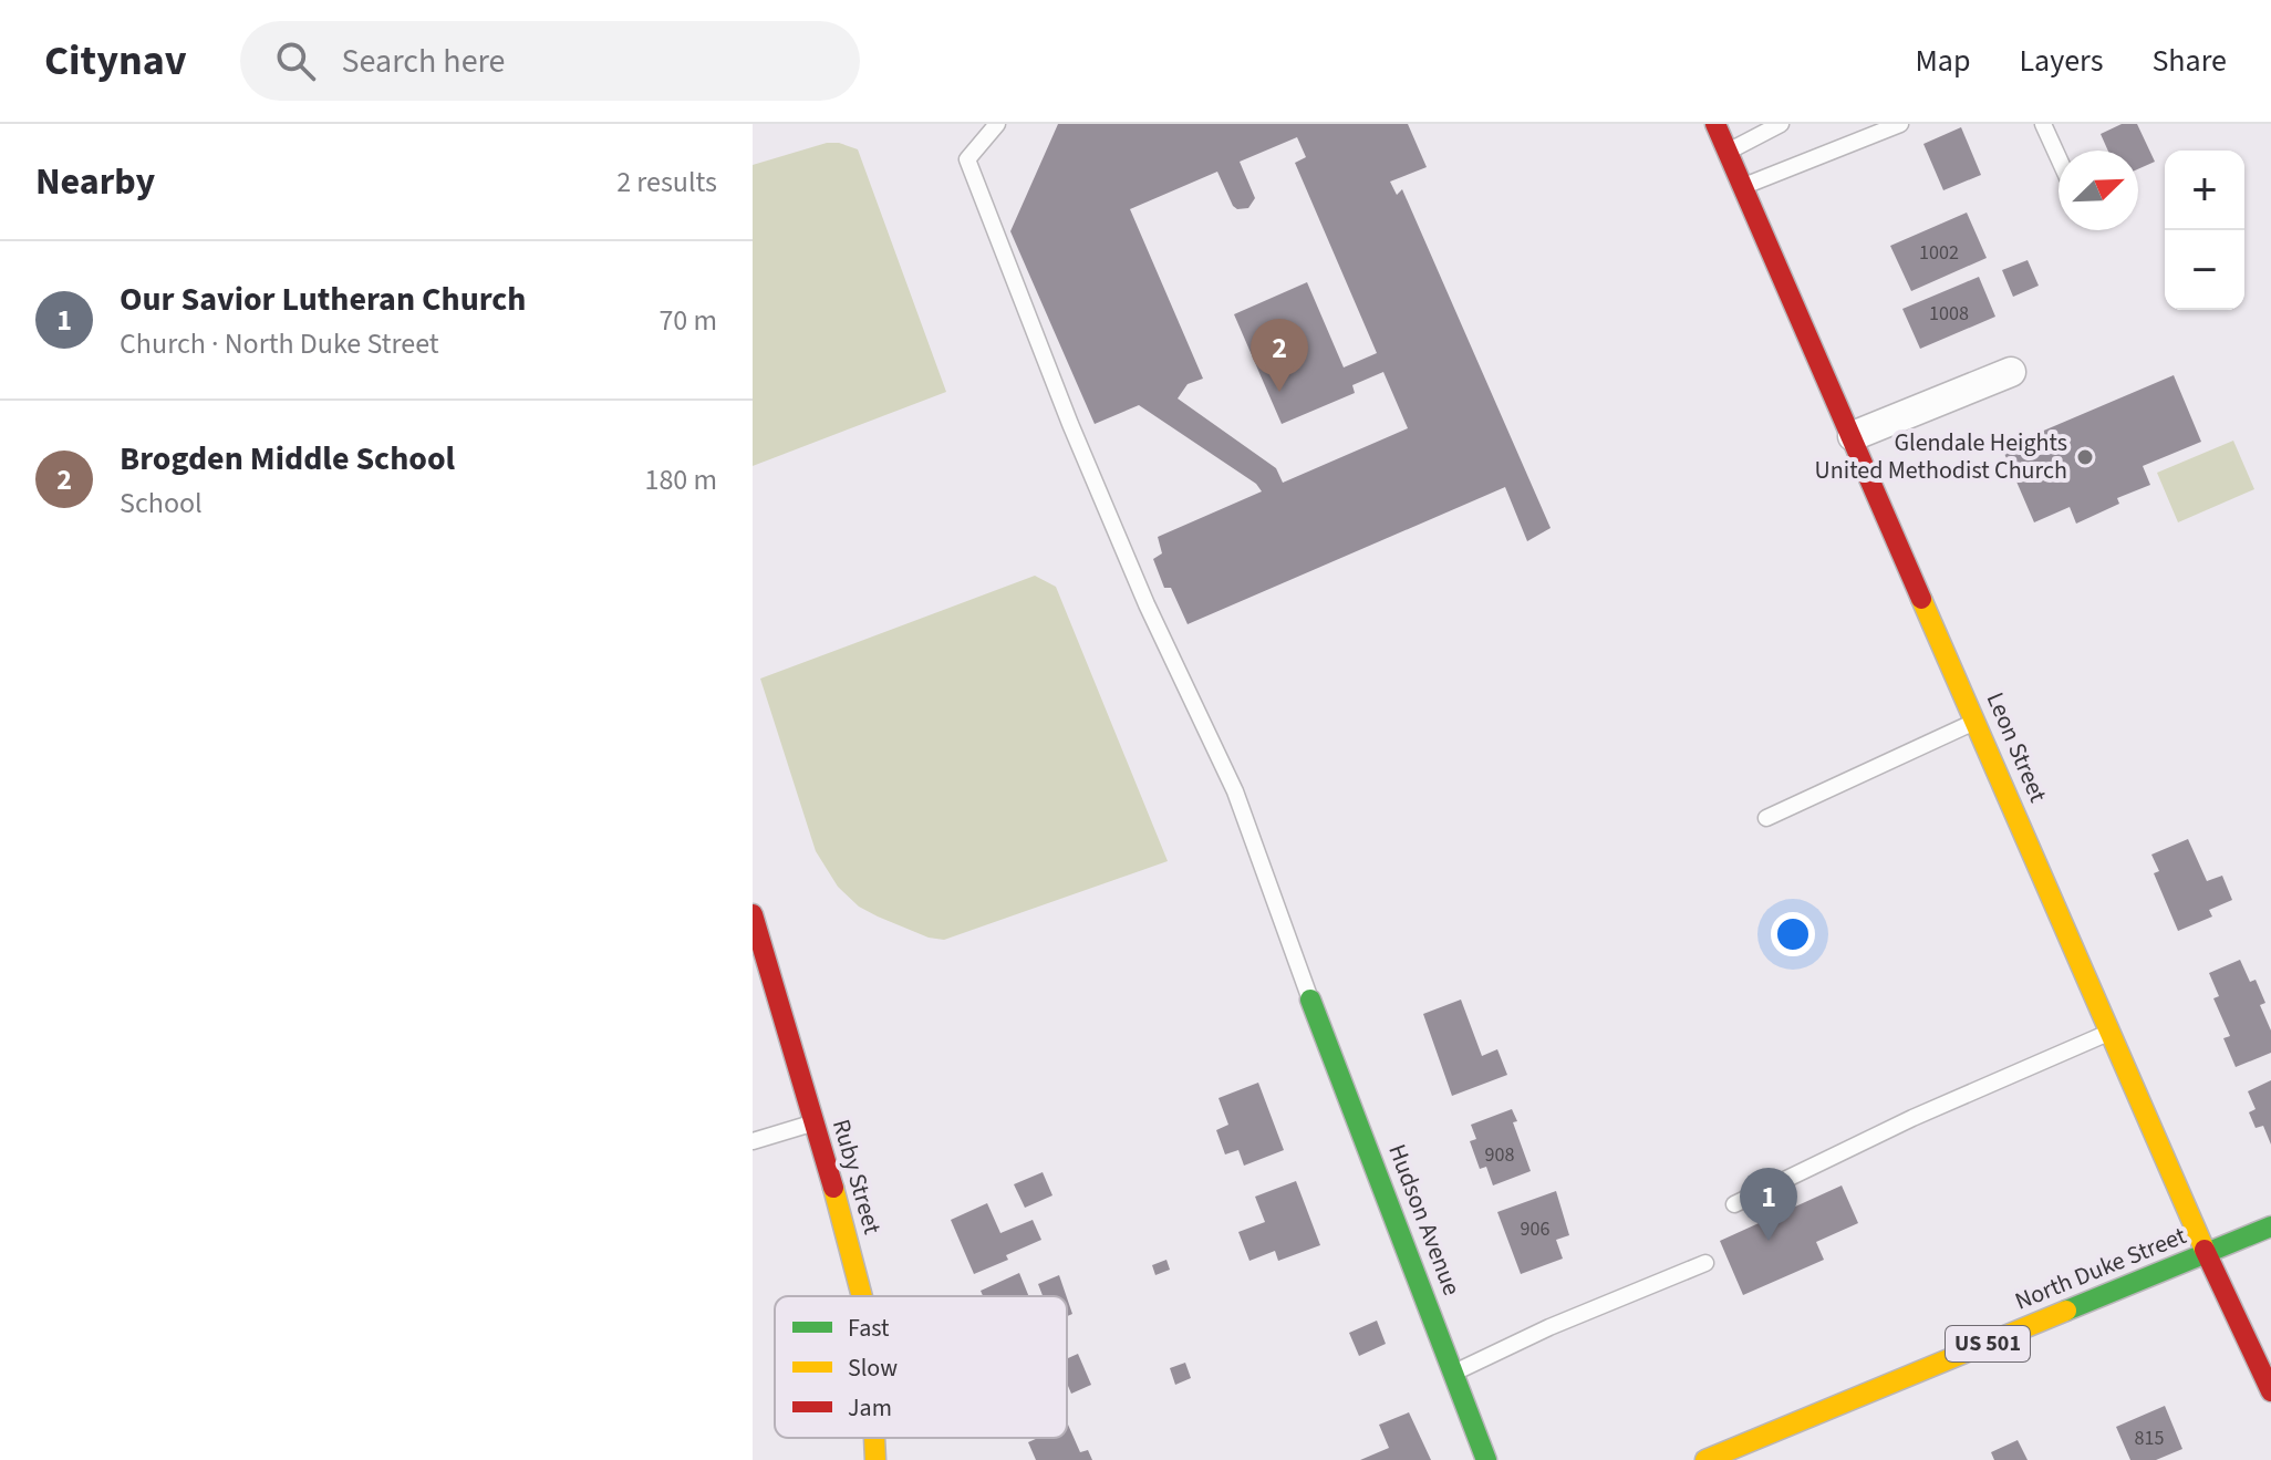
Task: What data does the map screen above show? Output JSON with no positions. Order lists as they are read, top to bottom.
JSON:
{
  "streets": {
    "main road": [
      "Leon Street",
      "Ruby Street",
      "Hudson Avenue",
      "North Duke Street",
      "US 501"
    ]
  },
  "crossings": [
    ["Leon Street", "North Duke Street"]
  ],
  "places": ["Glendale Heights United Methodist Church"],
  "house_numbers": [
    "1002",
    "1008",
    "908",
    "906",
    "815"
  ],
  "legend": ["Fast", "Slow", "Jam"],
  "north": "top right",
  "page": {
    "header": "Citynav",
    "search": "Search here",
    "nav": ["Map", "Layers", "Share"],
    "heading": ["Nearby", "2 results"],
    "map_buttons": ["+", "−"],
    "list": [
      {
        "mark": "1",
        "name": "Our Savior Lutheran Church",
        "note": "Church · North Duke Street",
        "value": "70 m"
      },
      {
        "mark": "2",
        "name": "Brogden Middle School",
        "note": "School",
        "value": "180 m"
      }
    ],
    "pins": ["2", "1"]
  }
}
